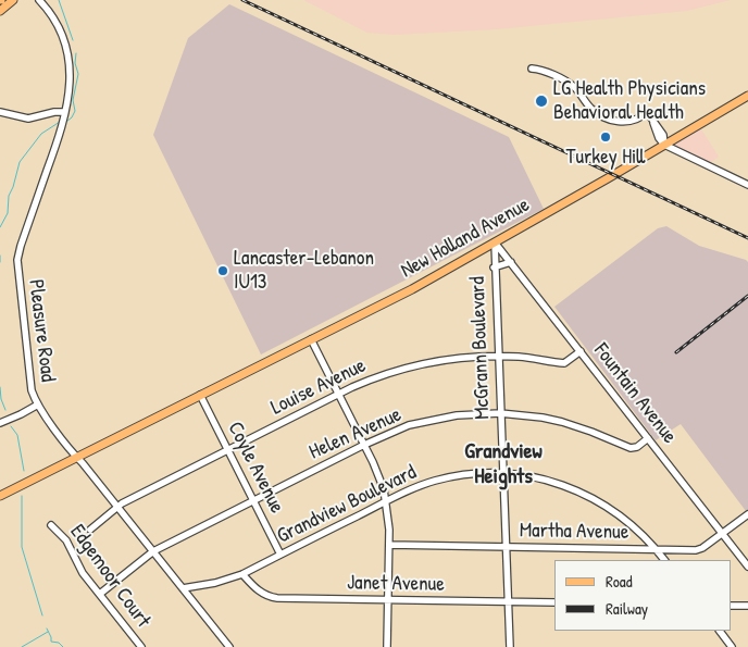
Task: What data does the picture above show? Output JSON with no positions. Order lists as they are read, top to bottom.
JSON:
{
  "streets": {
    "main road": ["New Holland Avenue"],
    "street": [
      "Pleasure Road",
      "McGrann Boulevard",
      "Louise Avenue",
      "Fountain Avenue",
      "Helen Avenue",
      "Coyle Avenue",
      "Grandview Boulevard",
      "Martha Avenue",
      "Edgemoor Court",
      "Janet Avenue"
    ]
  },
  "crossings": [
    ["New Holland Avenue", "Pleasure Road"],
    ["New Holland Avenue", "McGrann Boulevard"],
    ["New Holland Avenue", "Fountain Avenue"],
    ["New Holland Avenue", "Coyle Avenue"],
    ["Pleasure Road", "Louise Avenue"],
    ["Pleasure Road", "Helen Avenue"],
    ["Pleasure Road", "Grandview Boulevard"],
    ["McGrann Boulevard", "Louise Avenue"],
    ["McGrann Boulevard", "Fountain Avenue"],
    ["McGrann Boulevard", "Helen Avenue"],
    ["McGrann Boulevard", "Grandview Boulevard"],
    ["McGrann Boulevard", "Martha Avenue"],
    ["McGrann Boulevard", "Janet Avenue"],
    ["Louise Avenue", "Fountain Avenue"],
    ["Louise Avenue", "Coyle Avenue"],
    ["Fountain Avenue", "Helen Avenue"],
    ["Fountain Avenue", "Martha Avenue"],
    ["Helen Avenue", "Coyle Avenue"],
    ["Helen Avenue", "Edgemoor Court"],
    ["Coyle Avenue", "Grandview Boulevard"],
    ["Grandview Boulevard", "Martha Avenue"],
    ["Grandview Boulevard", "Janet Avenue"]
  ],
  "districts": ["Grandview Heights"],
  "places": ["LG Health Physicians Behavioral Health", "Turkey Hill", "Lancaster-Lebanon IU13"],
  "legend": ["Road", "Railway"]
}
